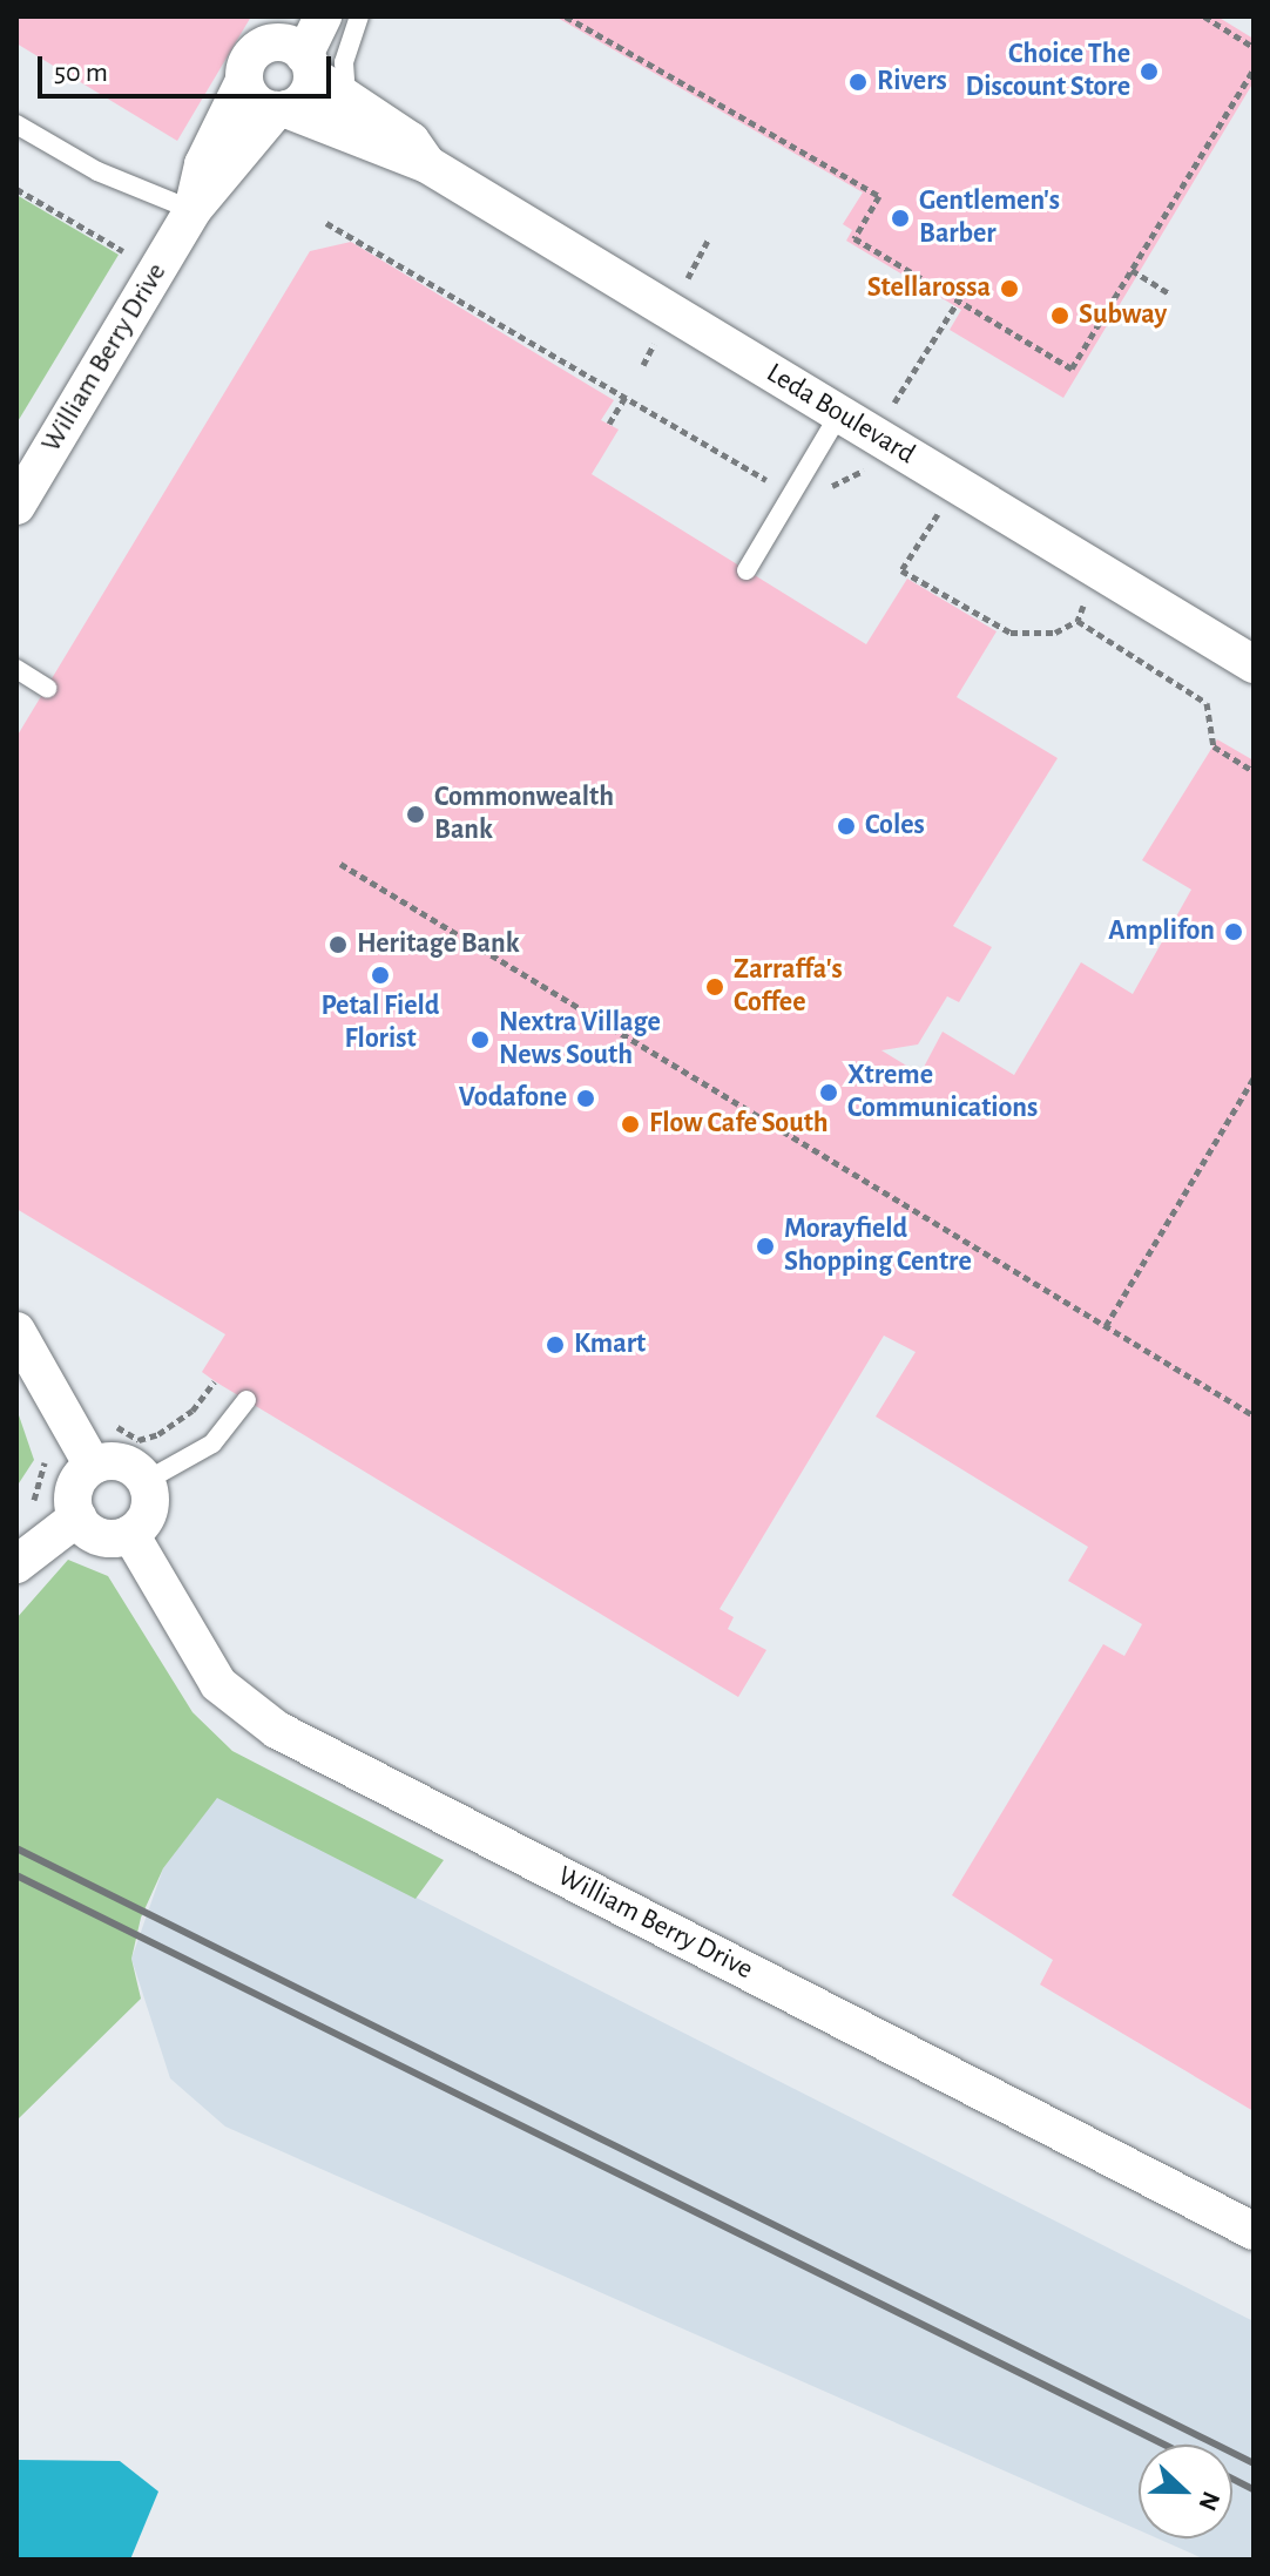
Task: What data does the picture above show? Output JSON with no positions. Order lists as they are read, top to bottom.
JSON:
{
  "streets": {
    "street": ["William Berry Drive", "Leda Boulevard"]
  },
  "crossings": [
    ["William Berry Drive", "Leda Boulevard"]
  ],
  "places": [
    "Choice The Discount Store",
    "Rivers",
    "Gentlemen's Barber",
    "Stellarossa",
    "Subway",
    "Commonwealth Bank",
    "Coles",
    "Amplifon",
    "Heritage Bank",
    "Petal Field Florist",
    "Zarraffa's Coffee",
    "Nextra Village News South",
    "Xtreme Communications",
    "Vodafone",
    "Flow Cafe South",
    "Morayfield Shopping Centre",
    "Kmart"
  ],
  "scale_bar": "50 m",
  "north": "right"
}
